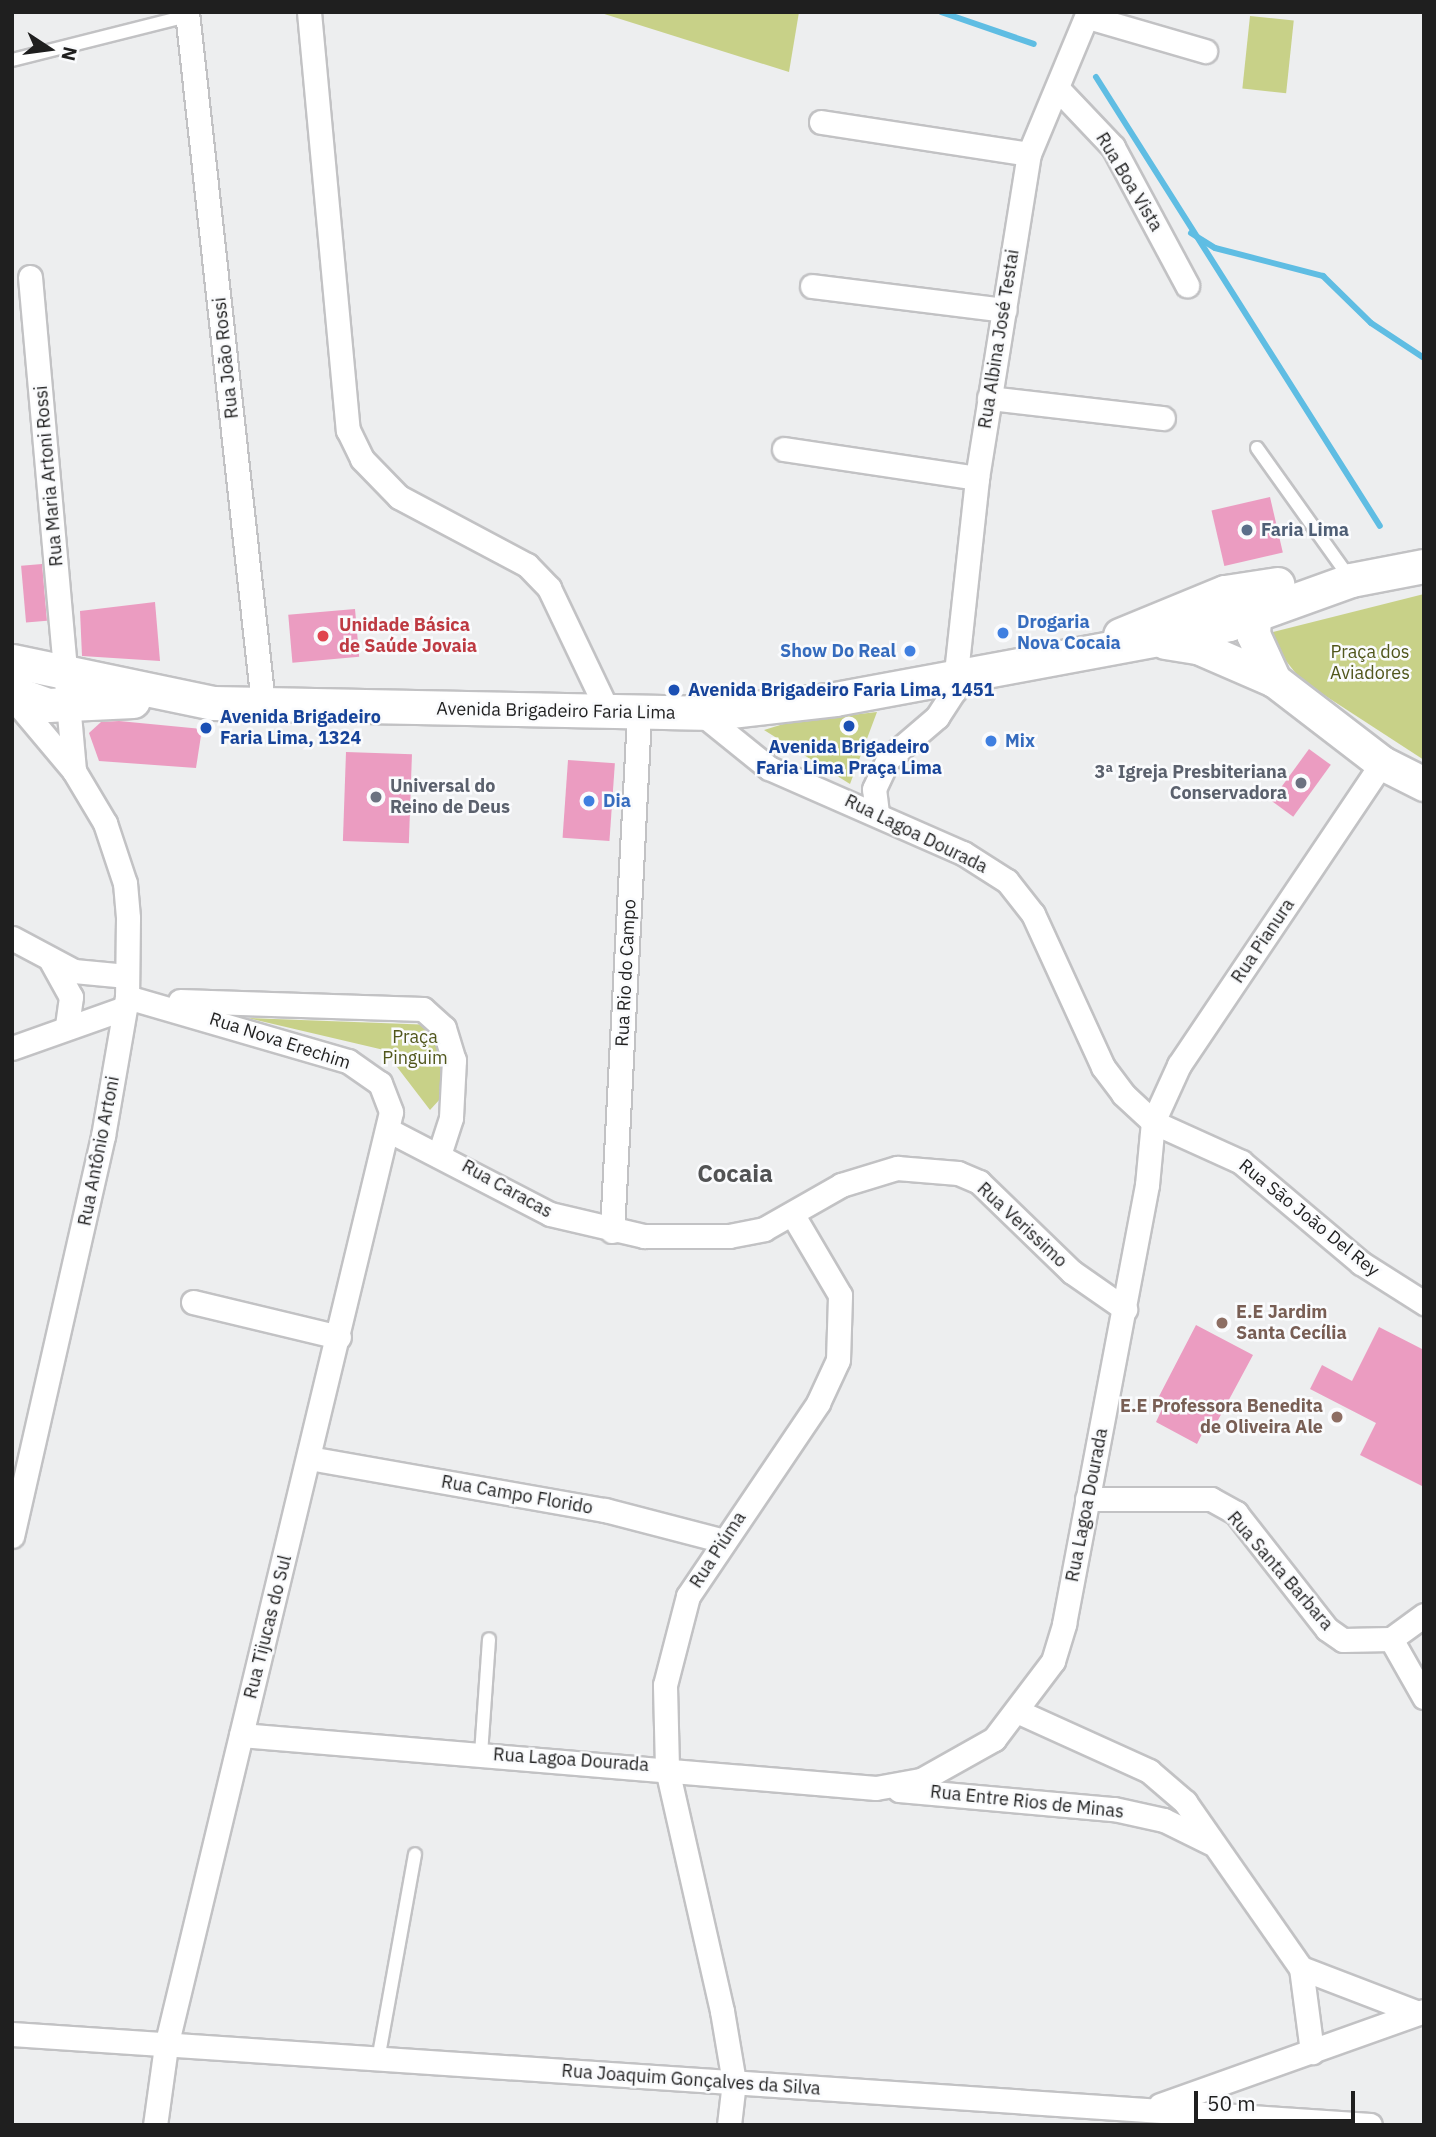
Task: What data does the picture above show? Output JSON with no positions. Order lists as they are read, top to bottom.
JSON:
{
  "streets": {
    "main road": ["Avenida Brigadeiro Faria Lima"],
    "street": [
      "Rua Boa Vista",
      "Rua Albina José Testai",
      "Rua João Rossi",
      "Rua Maria Artoni Rossi",
      "Rua Lagoa Dourada",
      "Rua Pianura",
      "Rua Rio do Campo",
      "Rua Nova Erechim",
      "Rua Antônio Artoni",
      "Rua Caracas",
      "Rua São João Del Rey",
      "Rua Verissimo",
      "Rua Campo Florido",
      "Rua Piúma",
      "Rua Santa Barbara",
      "Rua Tijucas do Sul",
      "Rua Entre Rios de Minas",
      "Rua Joaquim Gonçalves da Silva"
    ]
  },
  "crossings": [
    ["Rua Boa Vista", "Rua Albina José Testai"],
    ["Rua Albina José Testai", "Avenida Brigadeiro Faria Lima"],
    ["Rua João Rossi", "Avenida Brigadeiro Faria Lima"],
    ["Rua Maria Artoni Rossi", "Avenida Brigadeiro Faria Lima"],
    ["Rua Maria Artoni Rossi", "Rua Antônio Artoni"],
    ["Avenida Brigadeiro Faria Lima", "Rua Lagoa Dourada"],
    ["Avenida Brigadeiro Faria Lima", "Rua Rio do Campo"],
    ["Avenida Brigadeiro Faria Lima", "Rua Antônio Artoni"],
    ["Rua Lagoa Dourada", "Rua Pianura"],
    ["Rua Lagoa Dourada", "Rua São João Del Rey"],
    ["Rua Lagoa Dourada", "Rua Verissimo"],
    ["Rua Lagoa Dourada", "Rua Piúma"],
    ["Rua Lagoa Dourada", "Rua Santa Barbara"],
    ["Rua Lagoa Dourada", "Rua Tijucas do Sul"],
    ["Rua Lagoa Dourada", "Rua Entre Rios de Minas"],
    ["Rua Pianura", "Rua São João Del Rey"],
    ["Rua Rio do Campo", "Rua Caracas"],
    ["Rua Nova Erechim", "Rua Antônio Artoni"],
    ["Rua Nova Erechim", "Rua Caracas"],
    ["Rua Nova Erechim", "Rua Tijucas do Sul"],
    ["Rua Caracas", "Rua Verissimo"],
    ["Rua Caracas", "Rua Piúma"],
    ["Rua Caracas", "Rua Tijucas do Sul"],
    ["Rua Verissimo", "Rua Piúma"],
    ["Rua Campo Florido", "Rua Piúma"],
    ["Rua Campo Florido", "Rua Tijucas do Sul"],
    ["Rua Piúma", "Rua Joaquim Gonçalves da Silva"],
    ["Rua Tijucas do Sul", "Rua Joaquim Gonçalves da Silva"]
  ],
  "districts": ["Cocaia"],
  "parks": ["Praça dos Aviadores", "Praça Pinguim"],
  "places": [
    "Faria Lima",
    "Drogaria Nova Cocaia",
    "Unidade Básica de Saúde Jovaia",
    "Show Do Real",
    "Avenida Brigadeiro Faria Lima, 1451",
    "Avenida Brigadeiro Faria Lima Praça Lima",
    "Avenida Brigadeiro Faria Lima, 1324",
    "Mix",
    "3ª Igreja Presbiteriana Conservadora",
    "Universal do Reino de Deus",
    "Dia",
    "E.E Jardim Santa Cecília",
    "E.E Professora Benedita de Oliveira Ale"
  ],
  "scale_bar": "50 m",
  "north": "right"
}
